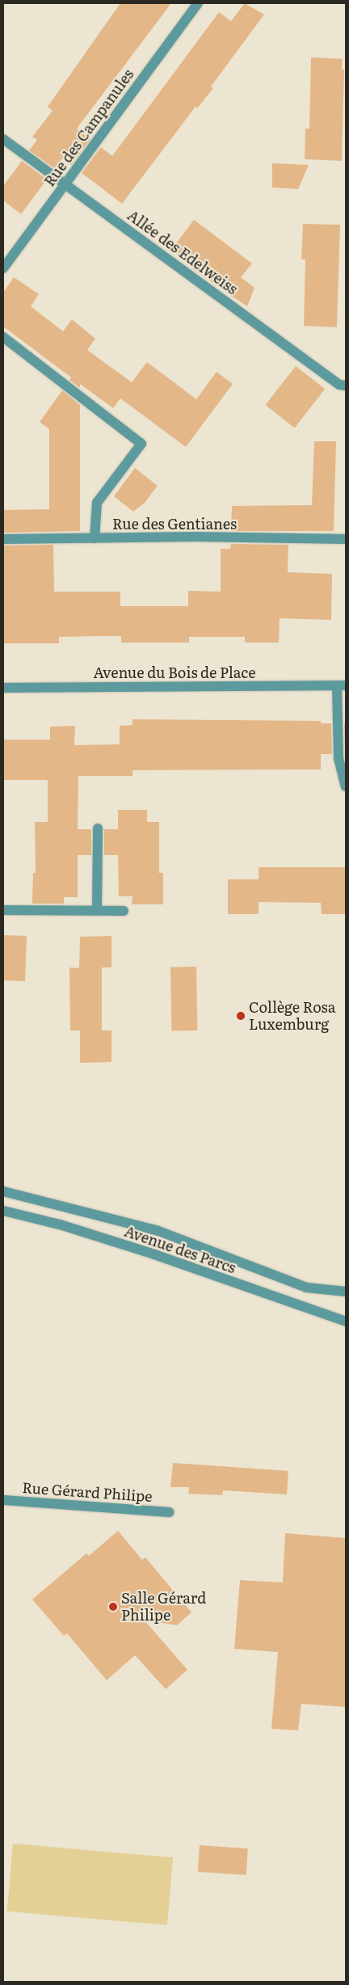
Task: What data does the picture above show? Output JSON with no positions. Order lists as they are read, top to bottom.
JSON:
{
  "streets": {
    "street": [
      "Rue des Campanules",
      "Allée des Edelweiss",
      "Rue des Gentianes",
      "Avenue du Bois de Place",
      "Avenue des Parcs",
      "Rue Gérard Philipe"
    ]
  },
  "crossings": [
    ["Rue des Campanules", "Allée des Edelweiss"]
  ],
  "places": ["Collège Rosa Luxemburg", "Salle Gérard Philipe"]
}
